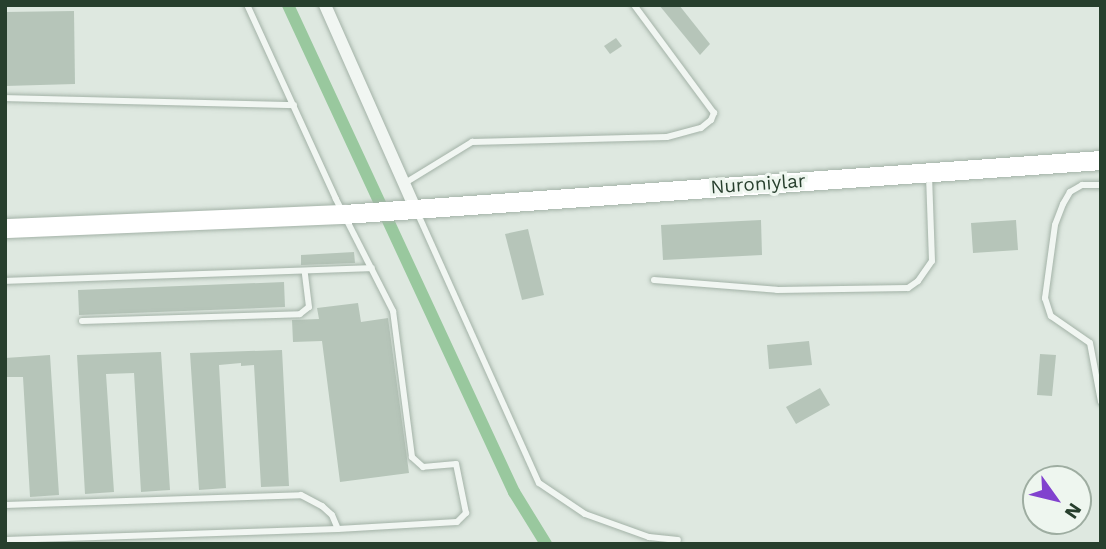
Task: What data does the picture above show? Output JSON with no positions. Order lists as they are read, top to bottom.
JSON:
{
  "streets": {
    "main road": ["Nuroniylar"]
  },
  "north": "bottom right"
}
